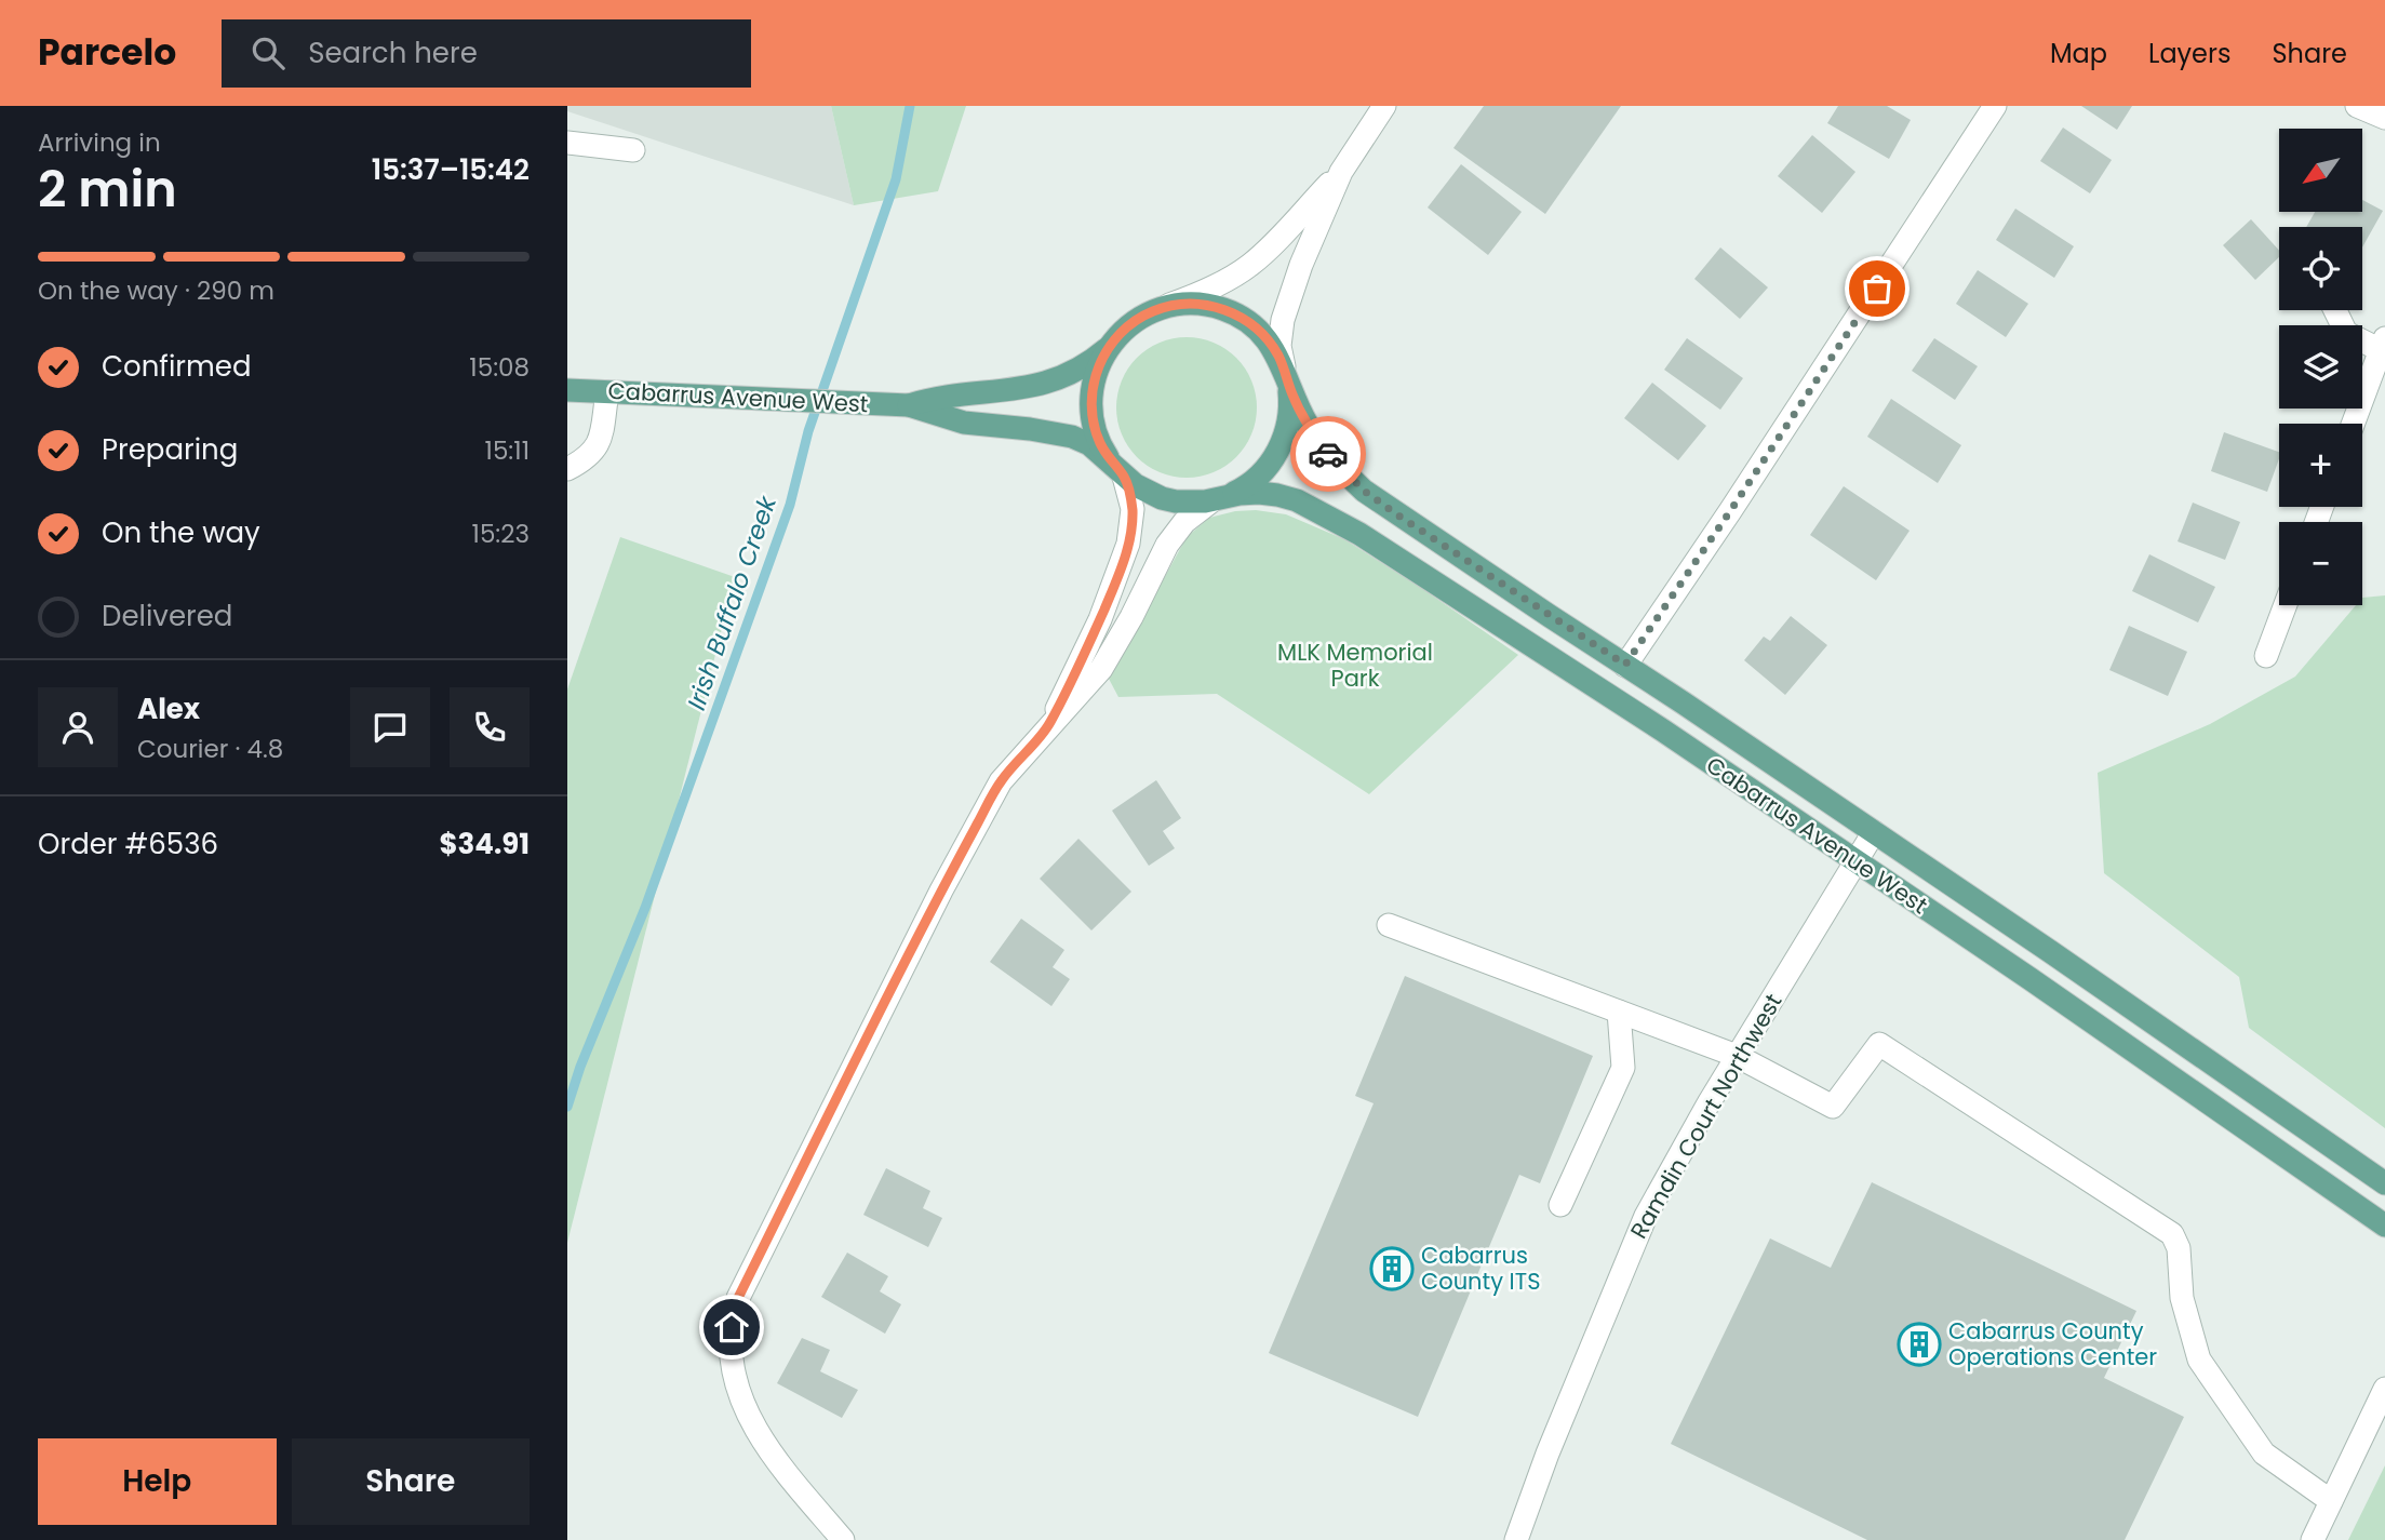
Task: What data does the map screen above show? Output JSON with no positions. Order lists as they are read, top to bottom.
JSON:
{
  "streets": {
    "main road": ["Cabarrus Avenue West"],
    "street": ["Ramdin Court Northwest"]
  },
  "crossings": [
    ["Cabarrus Avenue West", "Ramdin Court Northwest"]
  ],
  "water": ["Irish Buffalo Creek"],
  "parks": ["MLK Memorial Park"],
  "places": {
    "building": ["Cabarrus County ITS", "Cabarrus County Operations Center"]
  },
  "north": "bottom left",
  "page": {
    "header": "Parcelo",
    "search": "Search here",
    "nav": ["Map", "Layers", "Share"],
    "heading": ["2 min", "Arriving in", "15:37–15:42"],
    "panel": [
      "Alex",
      "Courier · 4.8",
      "Order #6536",
      "$34.91"
    ],
    "map_buttons": ["+", "−"],
    "bar": "On the way · 290 m",
    "list": [
      ["Confirmed", "15:08"],
      ["Preparing", "15:11"],
      ["On the way", "15:23"],
      "Delivered"
    ],
    "buttons": ["Help", "Share"]
  }
}
